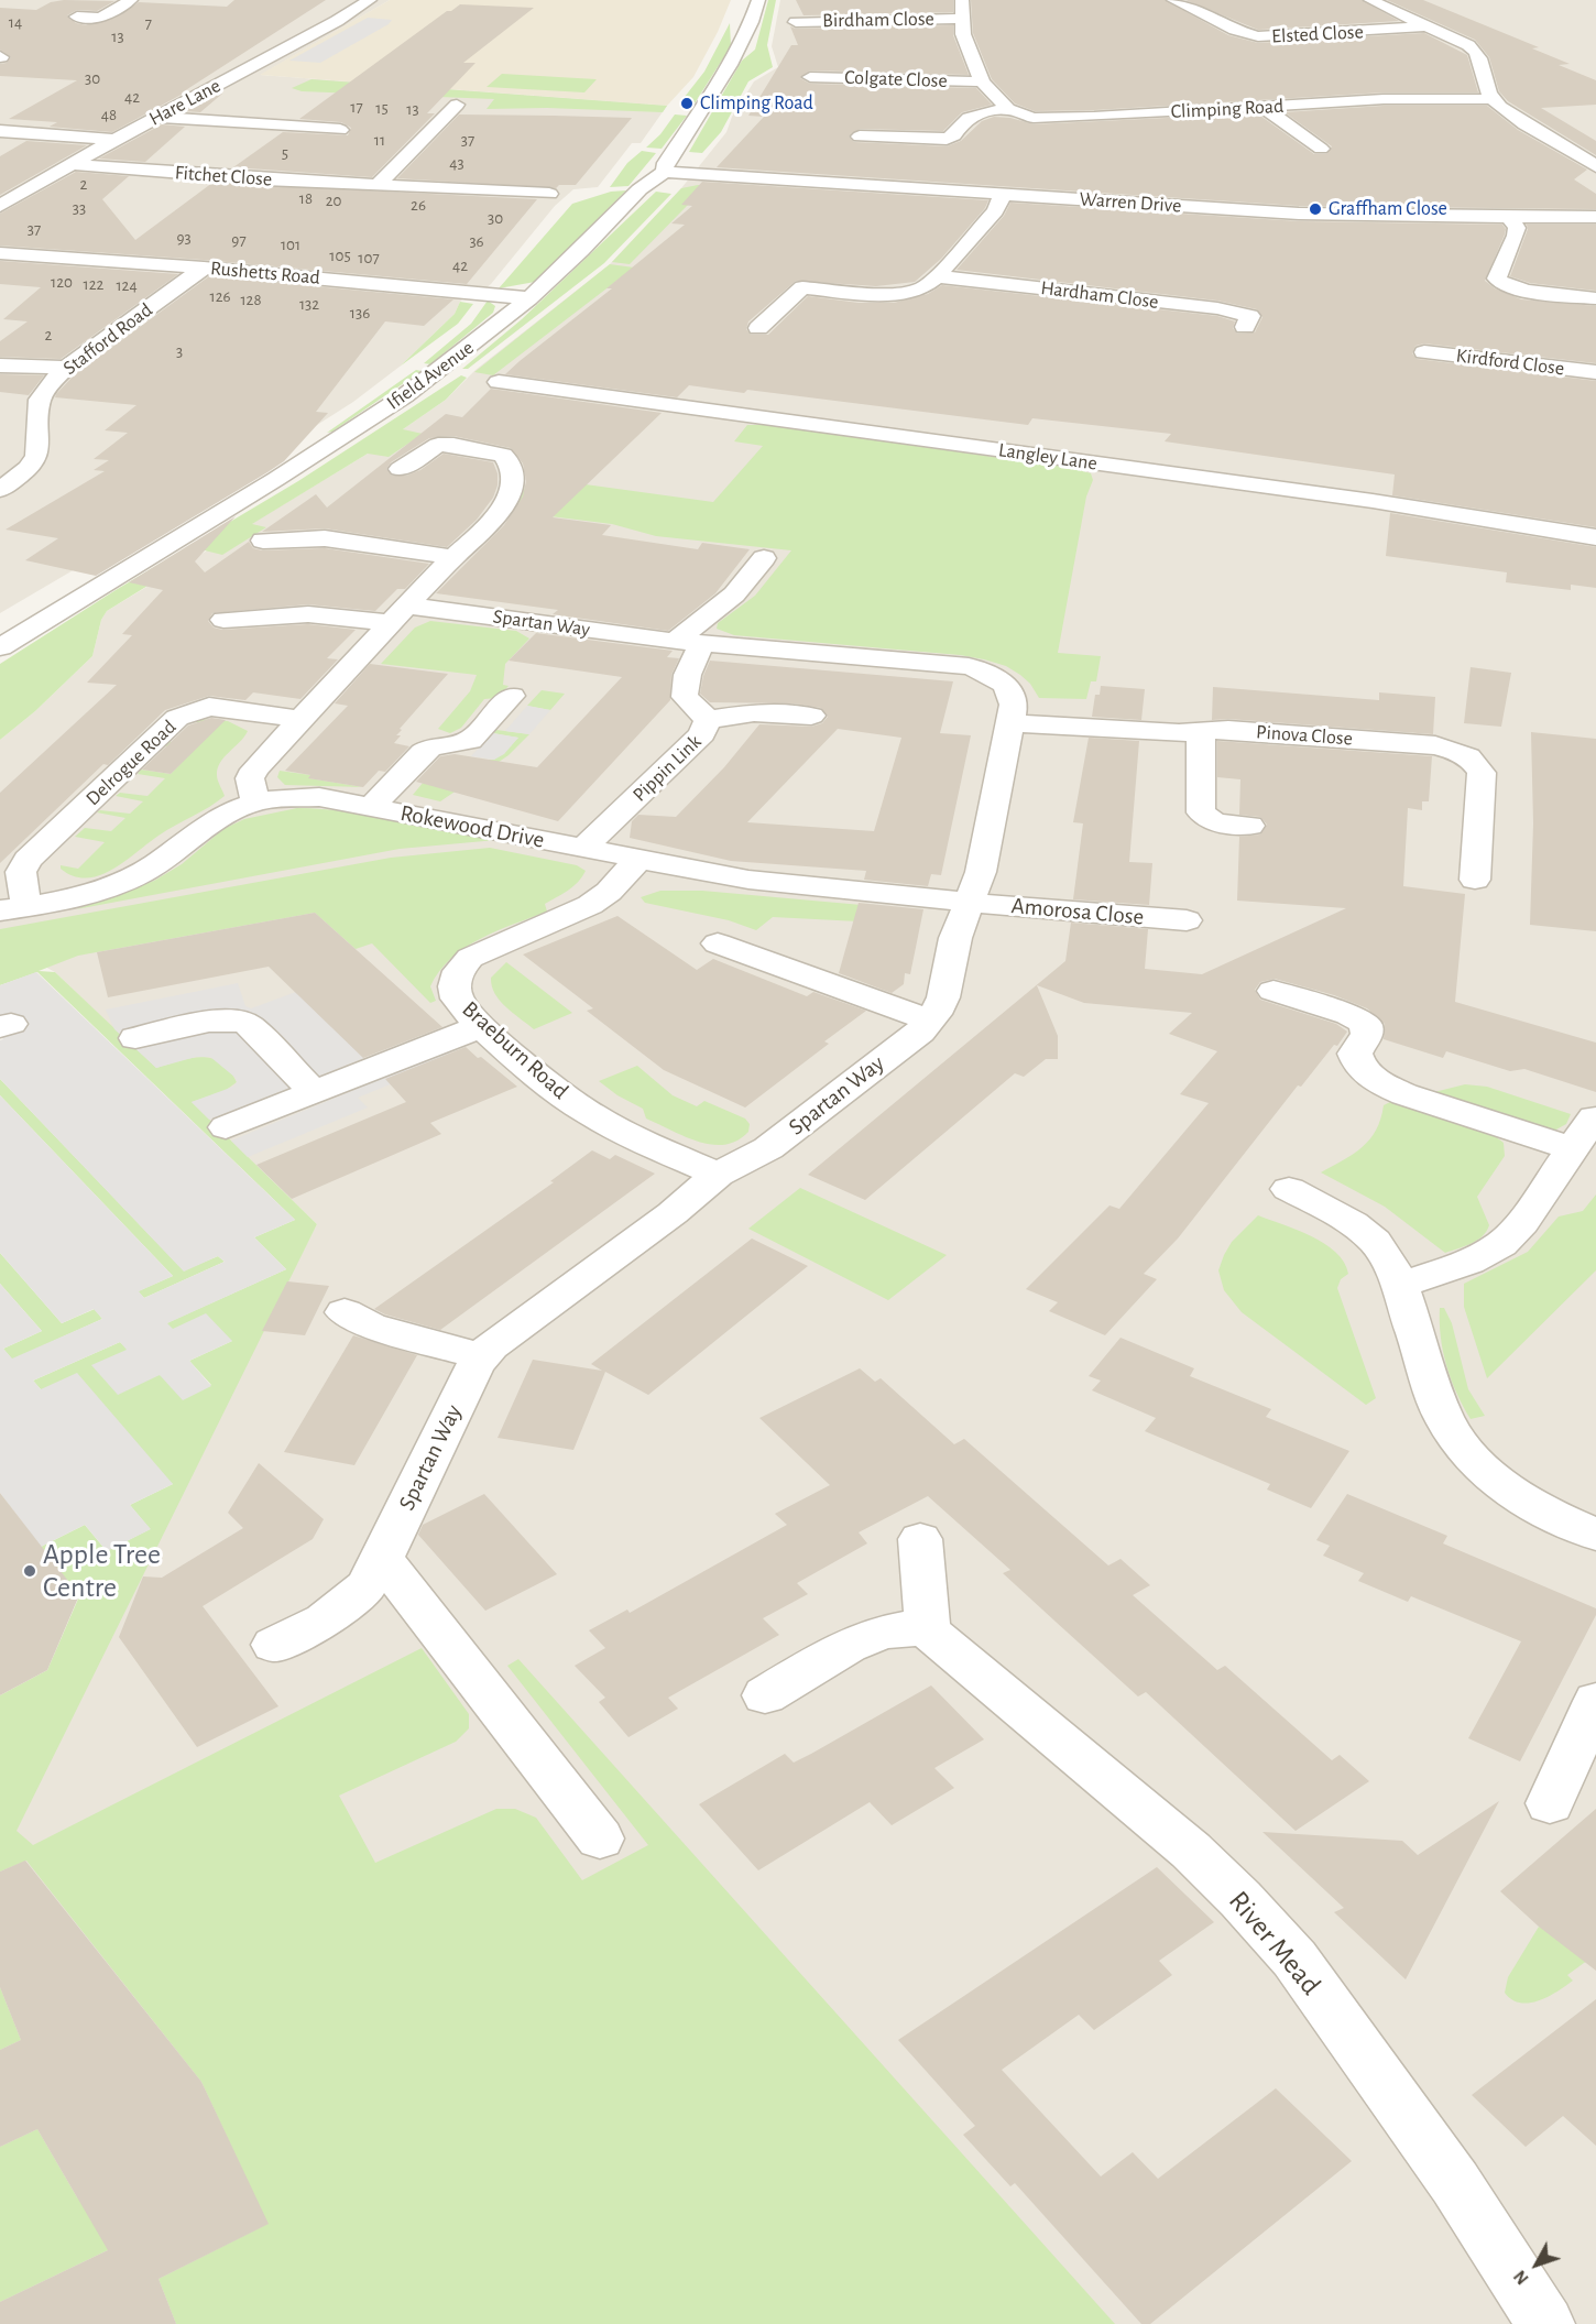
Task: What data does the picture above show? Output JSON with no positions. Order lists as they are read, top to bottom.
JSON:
{
  "streets": {
    "street": [
      "Birdham Close",
      "Elsted Close",
      "Colgate Close",
      "Hare Lane",
      "Climping Road",
      "Fitchet Close",
      "Warren Drive",
      "Rushetts Road",
      "Hardham Close",
      "Stafford Road",
      "Kirdford Close",
      "Ifield Avenue",
      "Langley Lane",
      "Spartan Way",
      "Pinova Close",
      "Delrogue Road",
      "Pippin Link",
      "Rokewood Drive",
      "Amorosa Close",
      "Braeburn Road",
      "River Mead"
    ]
  },
  "crossings": [
    ["Hare Lane", "Fitchet Close"],
    ["Warren Drive", "Ifield Avenue"],
    ["Rushetts Road", "Stafford Road"],
    ["Rushetts Road", "Ifield Avenue"],
    ["Spartan Way", "Pinova Close"],
    ["Spartan Way", "Pippin Link"],
    ["Spartan Way", "Rokewood Drive"],
    ["Spartan Way", "Amorosa Close"],
    ["Spartan Way", "Braeburn Road"],
    ["Delrogue Road", "Rokewood Drive"],
    ["Pippin Link", "Rokewood Drive"],
    ["Rokewood Drive", "Amorosa Close"],
    ["Rokewood Drive", "Braeburn Road"]
  ],
  "places": ["Climping Road", "Graffham Close", "Apple Tree Centre"],
  "house_numbers": [
    "14",
    "7",
    "13",
    "30",
    "42",
    "17",
    "15",
    "13",
    "48",
    "11",
    "37",
    "5",
    "43",
    "2",
    "18",
    "20",
    "26",
    "33",
    "30",
    "37",
    "93",
    "97",
    "36",
    "101",
    "105",
    "107",
    "42",
    "120",
    "122",
    "124",
    "126",
    "128",
    "132",
    "136",
    "2",
    "3"
  ],
  "north": "bottom left"
}
